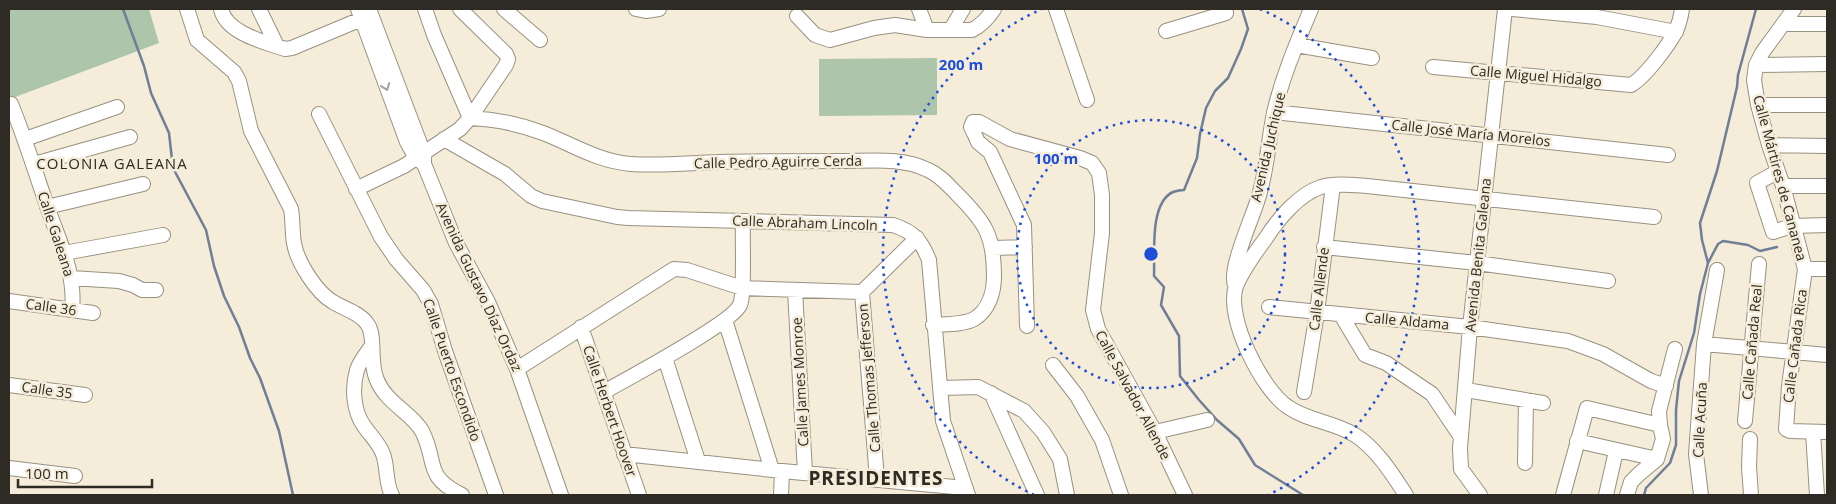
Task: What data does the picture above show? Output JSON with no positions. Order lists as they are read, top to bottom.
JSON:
{
  "streets": {
    "street": [
      "Calle Miguel Hidalgo",
      "Calle José María Morelos",
      "Avenida Juchique",
      "Calle Pedro Aguirre Cerda",
      "Calle Mártires de Cananea",
      "Calle Abraham Lincoln",
      "Calle Galeana",
      "Avenida Benita Galeana",
      "Avenida Gustavo Díaz Ordaz",
      "Calle Allende",
      "Calle 36",
      "Calle Aldama",
      "Calle Cañada Real",
      "Calle Cañada Rica",
      "Calle Puerto Escondido",
      "Calle Thomas Jefferson",
      "Calle James Monroe",
      "Calle 35",
      "Calle Salvador Allende",
      "Calle Herbert Hoover",
      "Calle Acuña"
    ]
  },
  "crossings": [
    ["Calle Miguel Hidalgo", "Avenida Benita Galeana"],
    ["Calle José María Morelos", "Avenida Juchique"],
    ["Calle José María Morelos", "Avenida Benita Galeana"],
    ["Calle Mártires de Cananea", "Calle Cañada Rica"],
    ["Calle Galeana", "Calle 36"],
    ["Avenida Benita Galeana", "Calle Aldama"],
    ["Avenida Gustavo Díaz Ordaz", "Calle Thomas Jefferson"],
    ["Calle Allende", "Calle Aldama"],
    ["Calle Thomas Jefferson", "Calle James Monroe"],
    ["Calle Thomas Jefferson", "Calle Herbert Hoover"]
  ],
  "districts": ["COLONIA GALEANA", "PRESIDENTES"],
  "scale_bar": "100 m",
  "rings": ["200 m", "100 m"]
}
